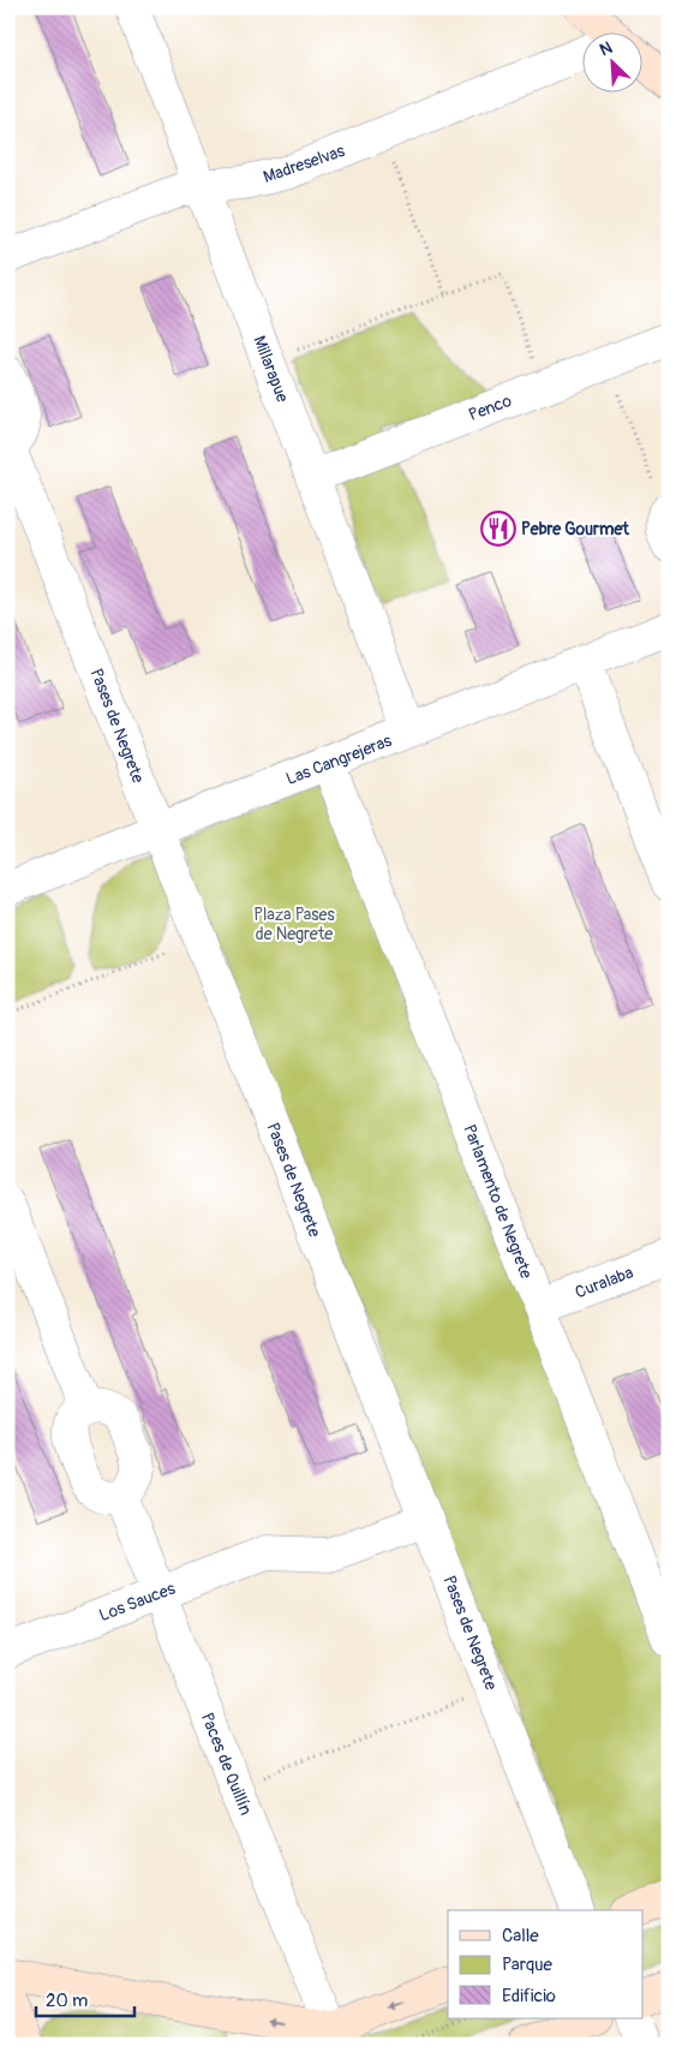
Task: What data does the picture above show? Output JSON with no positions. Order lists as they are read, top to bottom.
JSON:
{
  "streets": {
    "street": [
      "Madreselvas",
      "Millarapue",
      "Penco",
      "Pases de Negrete",
      "Las Cangrejeras",
      "Parlamento de Negrete",
      "Curalaba",
      "Los Sauces",
      "Paces de Quillín"
    ]
  },
  "crossings": [
    ["Madreselvas", "Millarapue"],
    ["Millarapue", "Penco"],
    ["Millarapue", "Las Cangrejeras"],
    ["Pases de Negrete", "Las Cangrejeras"],
    ["Pases de Negrete", "Los Sauces"],
    ["Las Cangrejeras", "Parlamento de Negrete"],
    ["Parlamento de Negrete", "Curalaba"],
    ["Los Sauces", "Paces de Quillín"]
  ],
  "parks": ["Plaza Pases de Negrete"],
  "places": {
    "restaurant": ["Pebre Gourmet"]
  },
  "legend": ["Calle", "Parque", "Edificio"],
  "scale_bar": "20 m",
  "north": "top left"
}
